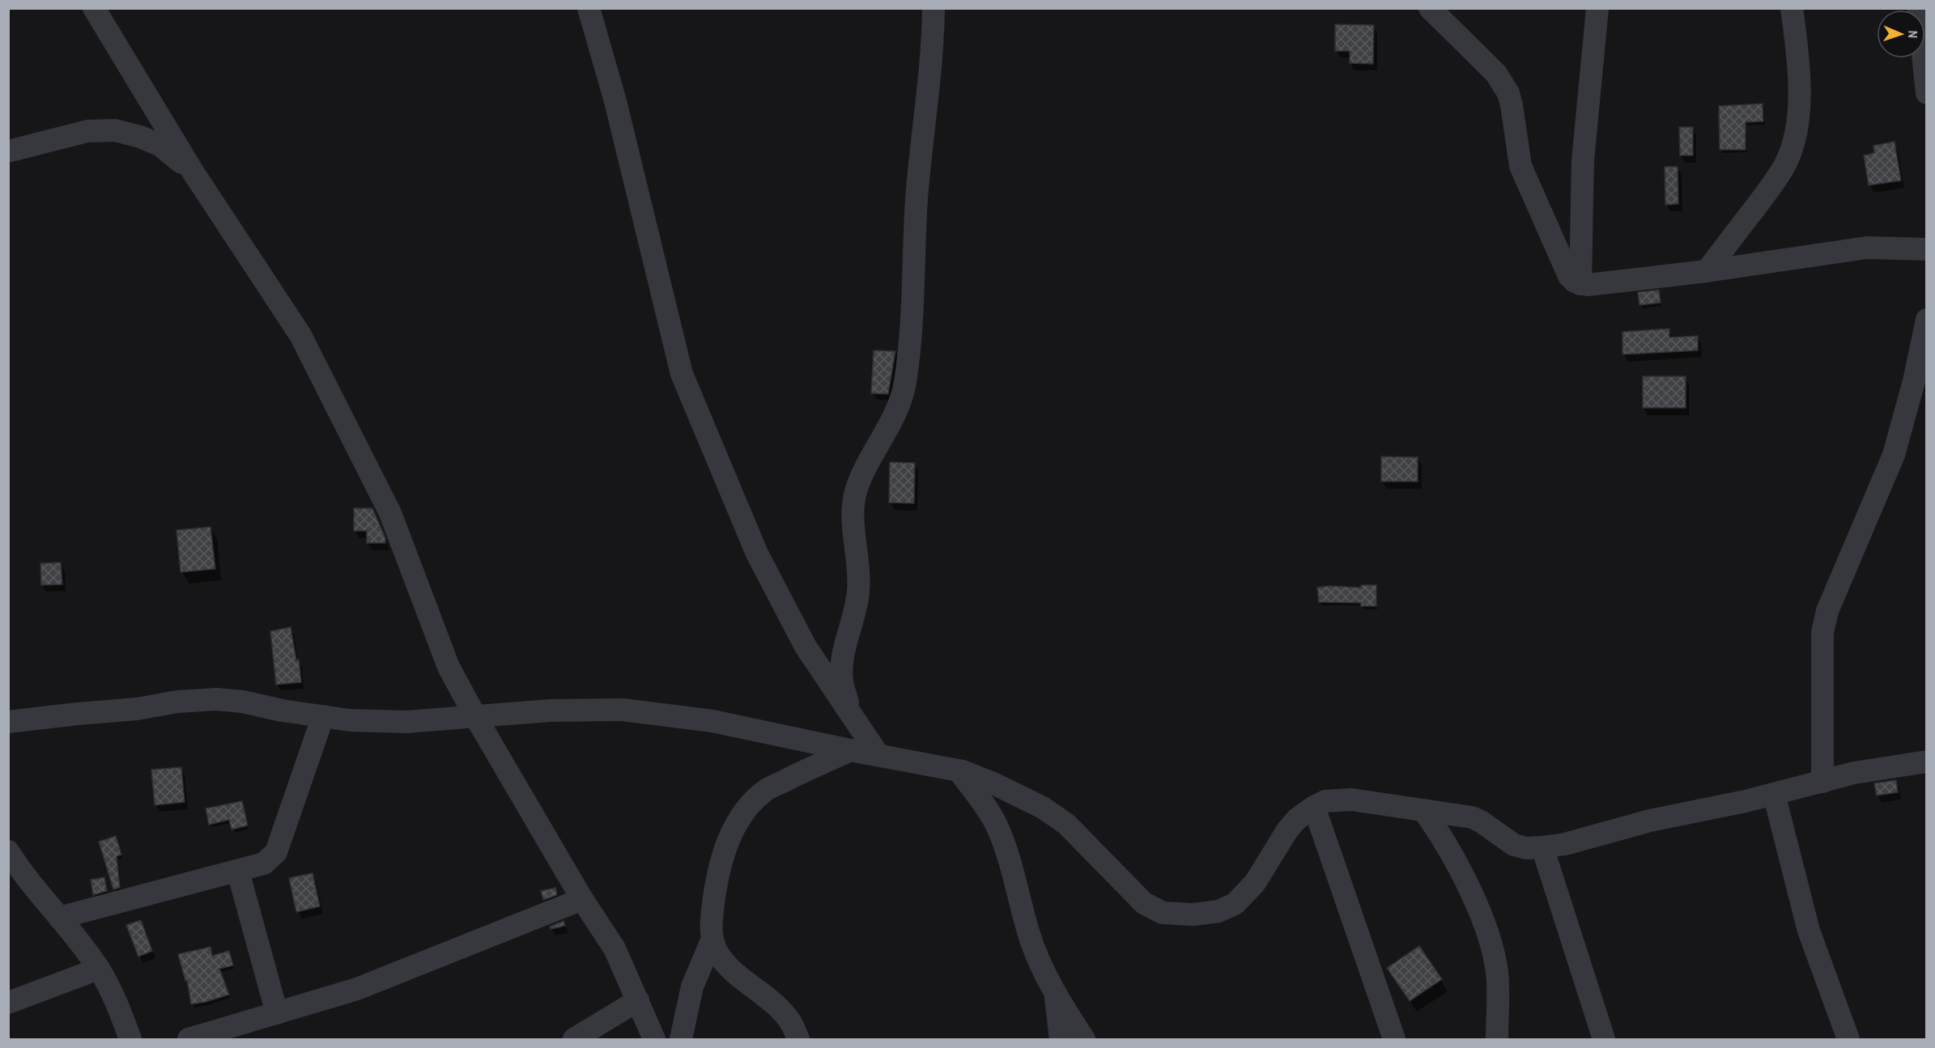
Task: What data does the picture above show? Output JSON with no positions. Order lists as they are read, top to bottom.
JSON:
{
  "north": "right"
}
